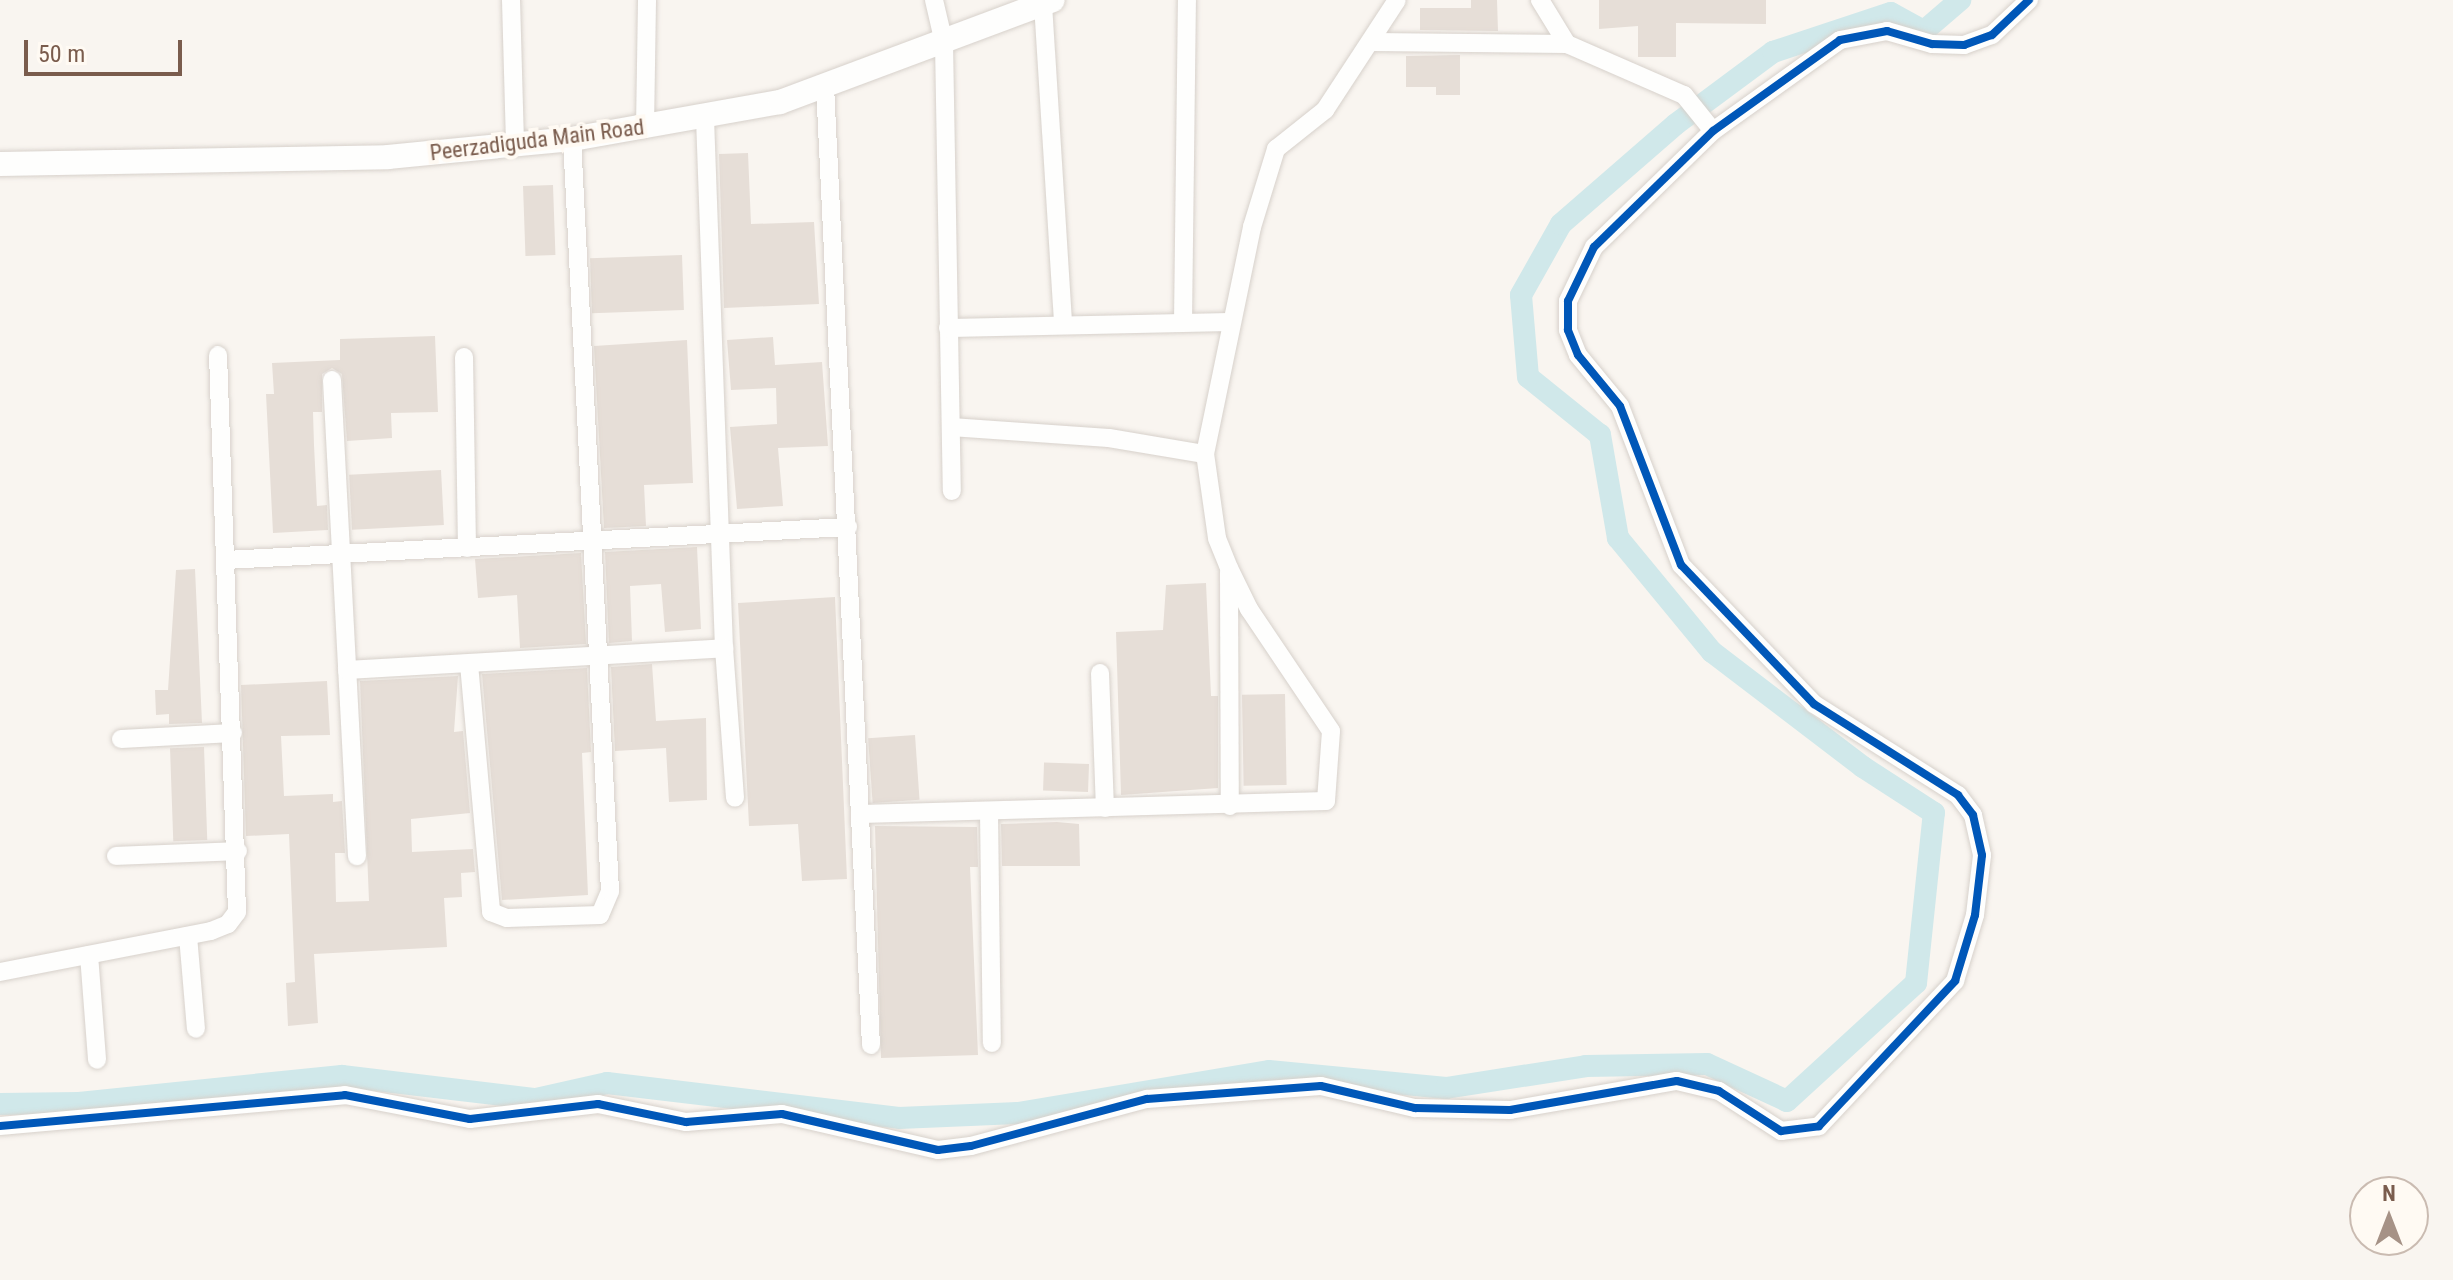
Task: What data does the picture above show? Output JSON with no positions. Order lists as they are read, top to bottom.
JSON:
{
  "streets": {
    "street": ["Peerzadiguda Main Road"]
  },
  "scale_bar": "50 m",
  "north": "top"
}
